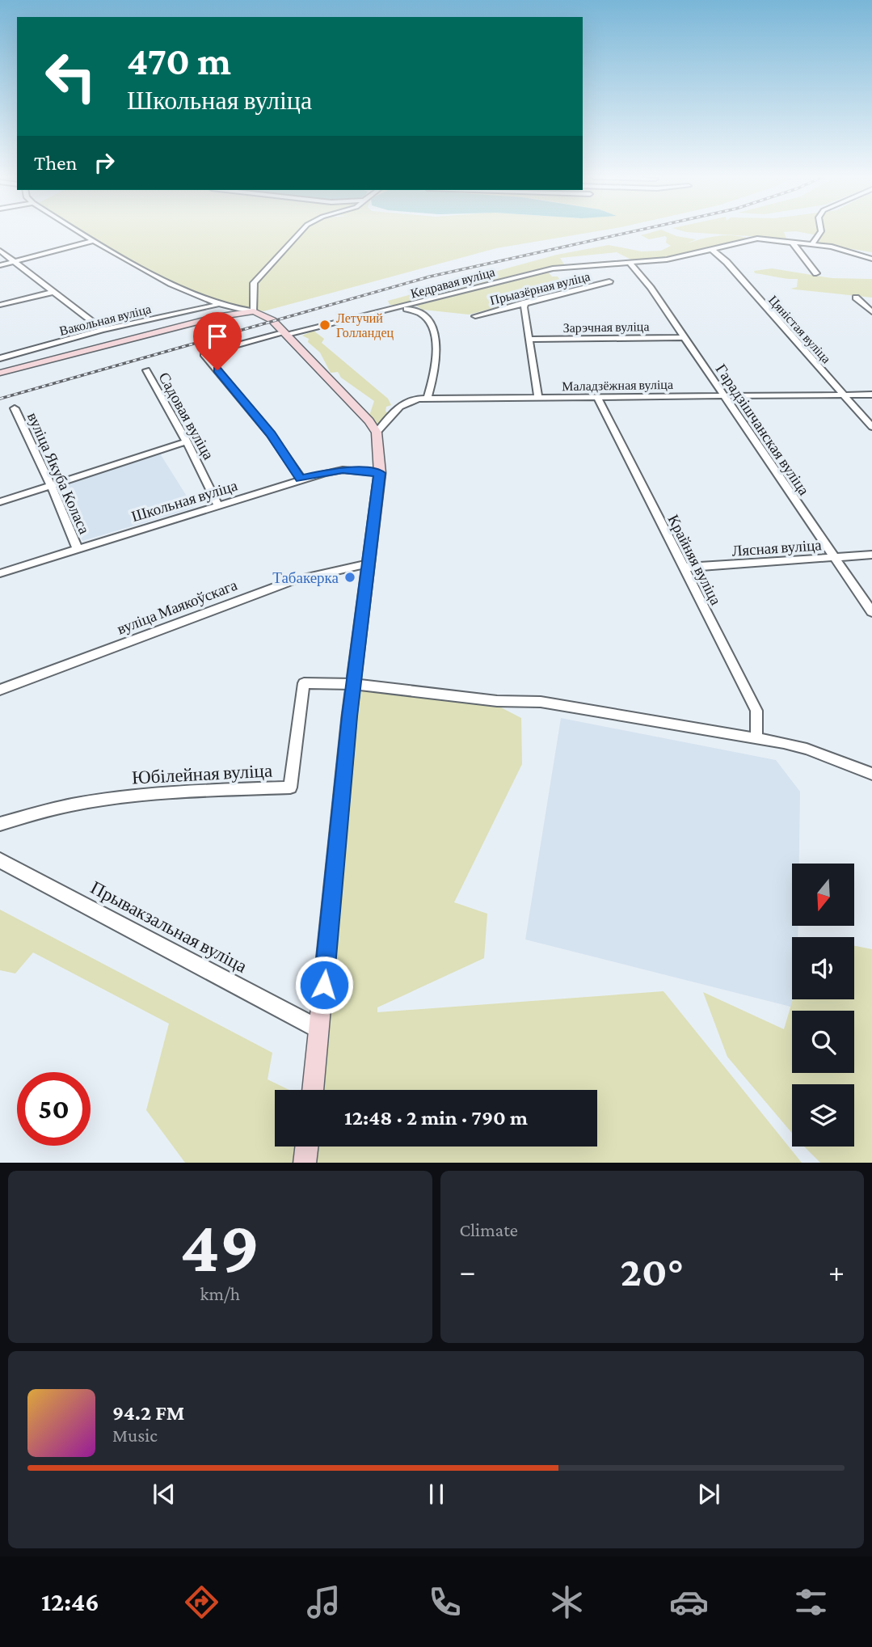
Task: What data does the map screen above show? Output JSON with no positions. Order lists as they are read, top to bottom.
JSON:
{
  "streets": {
    "street": [
      "Кедравая вуліца",
      "Прыазёрная вуліца",
      "Вакольная вуліца",
      "Зарэчная вуліца",
      "Цяністая вуліца",
      "Маладзёжная вуліца",
      "Садовая вуліца",
      "Гарадзішчанская вуліца",
      "вуліца Якуба Коласа",
      "Школьная вуліца",
      "Лясная вуліца",
      "Крайняя вуліца",
      "вуліца Маякоўскага",
      "Юбілейная вуліца",
      "Прывакзальная вуліца"
    ]
  },
  "crossings": [
    ["Кедравая вуліца", "Цяністая вуліца"],
    ["Кедравая вуліца", "Гарадзішчанская вуліца"],
    ["Зарэчная вуліца", "Гарадзішчанская вуліца"],
    ["Цяністая вуліца", "Маладзёжная вуліца"],
    ["Маладзёжная вуліца", "Гарадзішчанская вуліца"],
    ["Маладзёжная вуліца", "Крайняя вуліца"],
    ["Садовая вуліца", "Школьная вуліца"],
    ["Гарадзішчанская вуліца", "Лясная вуліца"],
    ["вуліца Якуба Коласа", "Школьная вуліца"],
    ["Лясная вуліца", "Крайняя вуліца"]
  ],
  "places": ["Летучий Голландец", "Табакерка"],
  "north": "bottom",
  "page": {
    "turn": ["470 m", "Школьная вуліца"],
    "then": "Then",
    "limit": "50",
    "trip": "12:48 · 2 min · 790 m",
    "tile": [
      ["49", "km/h"],
      "Climate"
    ],
    "heat": ["−", "20°", "+"],
    "song": ["94.2 FM", "Music"],
    "tabs": "12:46"
  }
}
